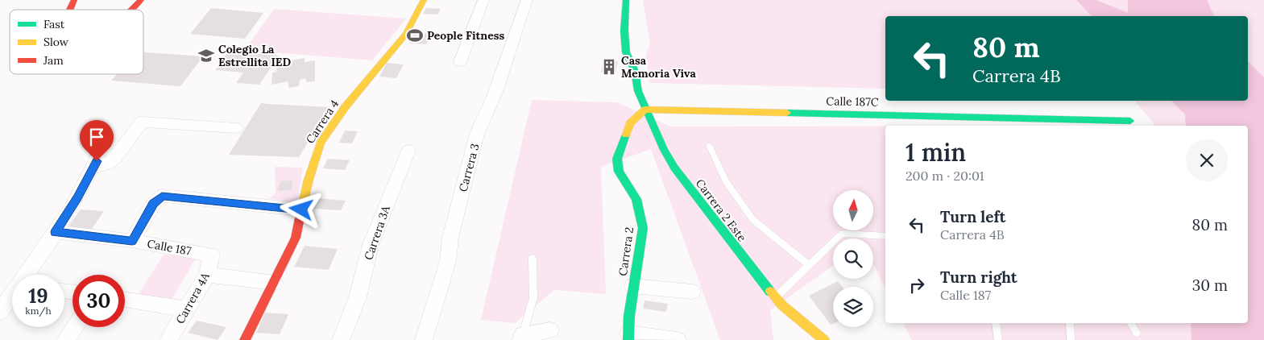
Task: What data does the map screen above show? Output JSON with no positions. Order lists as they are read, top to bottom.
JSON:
{
  "streets": {
    "street": [
      "Calle 187C",
      "Carrera 4",
      "Carrera 3",
      "Carrera 2 Este",
      "Carrera 3A",
      "Calle 187",
      "Carrera 2",
      "Carrera 4A"
    ]
  },
  "crossings": [
    ["Calle 187C", "Carrera 2 Este"],
    ["Calle 187C", "Carrera 2"],
    ["Carrera 2 Este", "Carrera 2"],
    ["Calle 187", "Carrera 4A"]
  ],
  "places": {
    "sports": ["People Fitness"],
    "school or university": ["Colegio La Estrellita IED"],
    "building": ["Casa Memoria Viva"]
  },
  "legend": ["Fast", "Slow", "Jam"],
  "north": "top",
  "page": {
    "turn": ["80 m", "Carrera 4B"],
    "heading": ["1 min", "200 m · 20:01"],
    "list": [
      {
        "name": "Turn left",
        "note": "Carrera 4B",
        "value": "80 m"
      },
      {
        "name": "Turn right",
        "note": "Calle 187",
        "value": "30 m"
      }
    ],
    "speed": "19 km/h",
    "limit": "30"
  }
}
